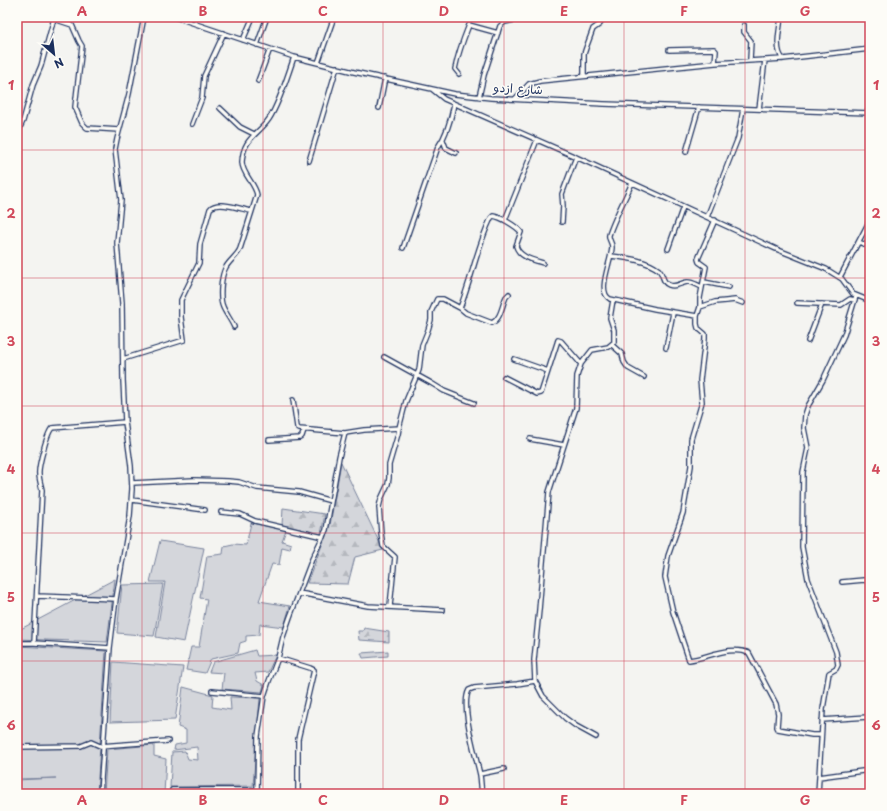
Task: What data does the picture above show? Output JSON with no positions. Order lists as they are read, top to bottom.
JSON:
{
  "streets": {
    "street": ["شارع ازدو"]
  },
  "north": "bottom right",
  "grid": {
    "columns": [
      "A",
      "B",
      "C",
      "D",
      "E",
      "F",
      "G"
    ],
    "rows": [
      "1",
      "2",
      "3",
      "4",
      "5",
      "6"
    ]
  }
}
